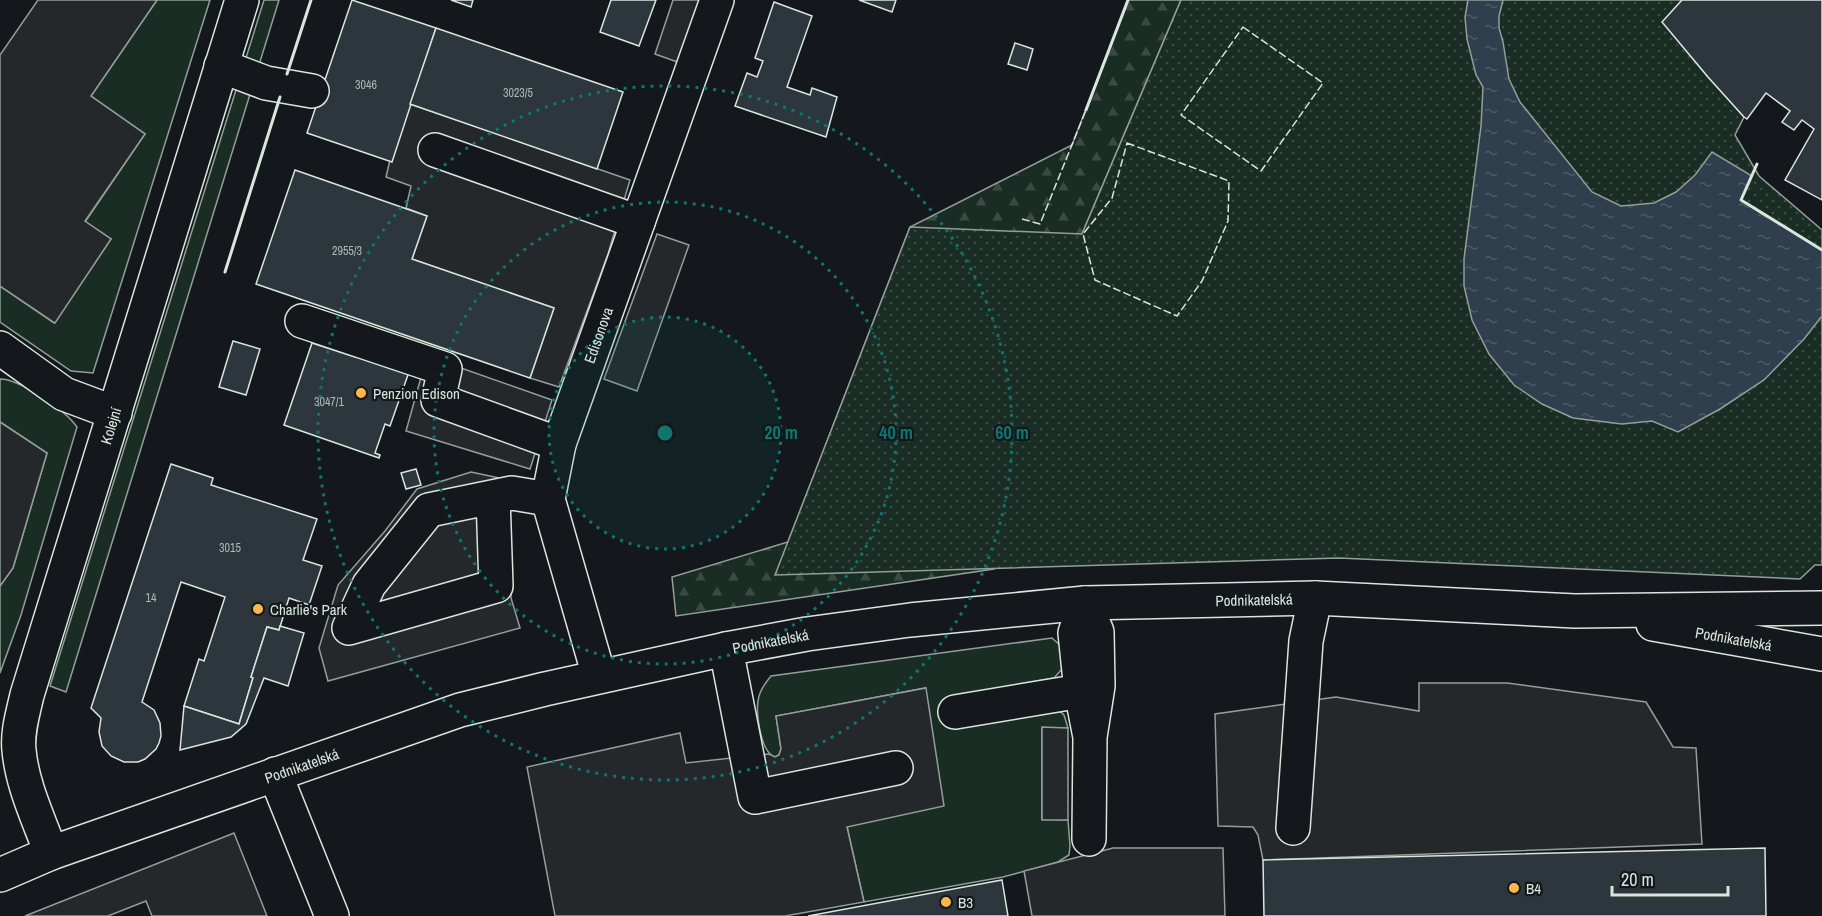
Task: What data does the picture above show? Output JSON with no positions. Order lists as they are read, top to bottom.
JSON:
{
  "streets": {
    "street": ["Edisonova", "Kolejní", "Podnikatelská"]
  },
  "crossings": [
    ["Edisonova", "Podnikatelská"],
    ["Kolejní", "Podnikatelská"]
  ],
  "places": [
    "Penzion Edison",
    "Charlie's Park",
    "B4",
    "B3"
  ],
  "house_numbers": [
    "3046",
    "3023/5",
    "2955/3",
    "3047/1",
    "3015",
    "14"
  ],
  "scale_bar": "20 m",
  "rings": ["20 m", "40 m", "60 m"]
}
